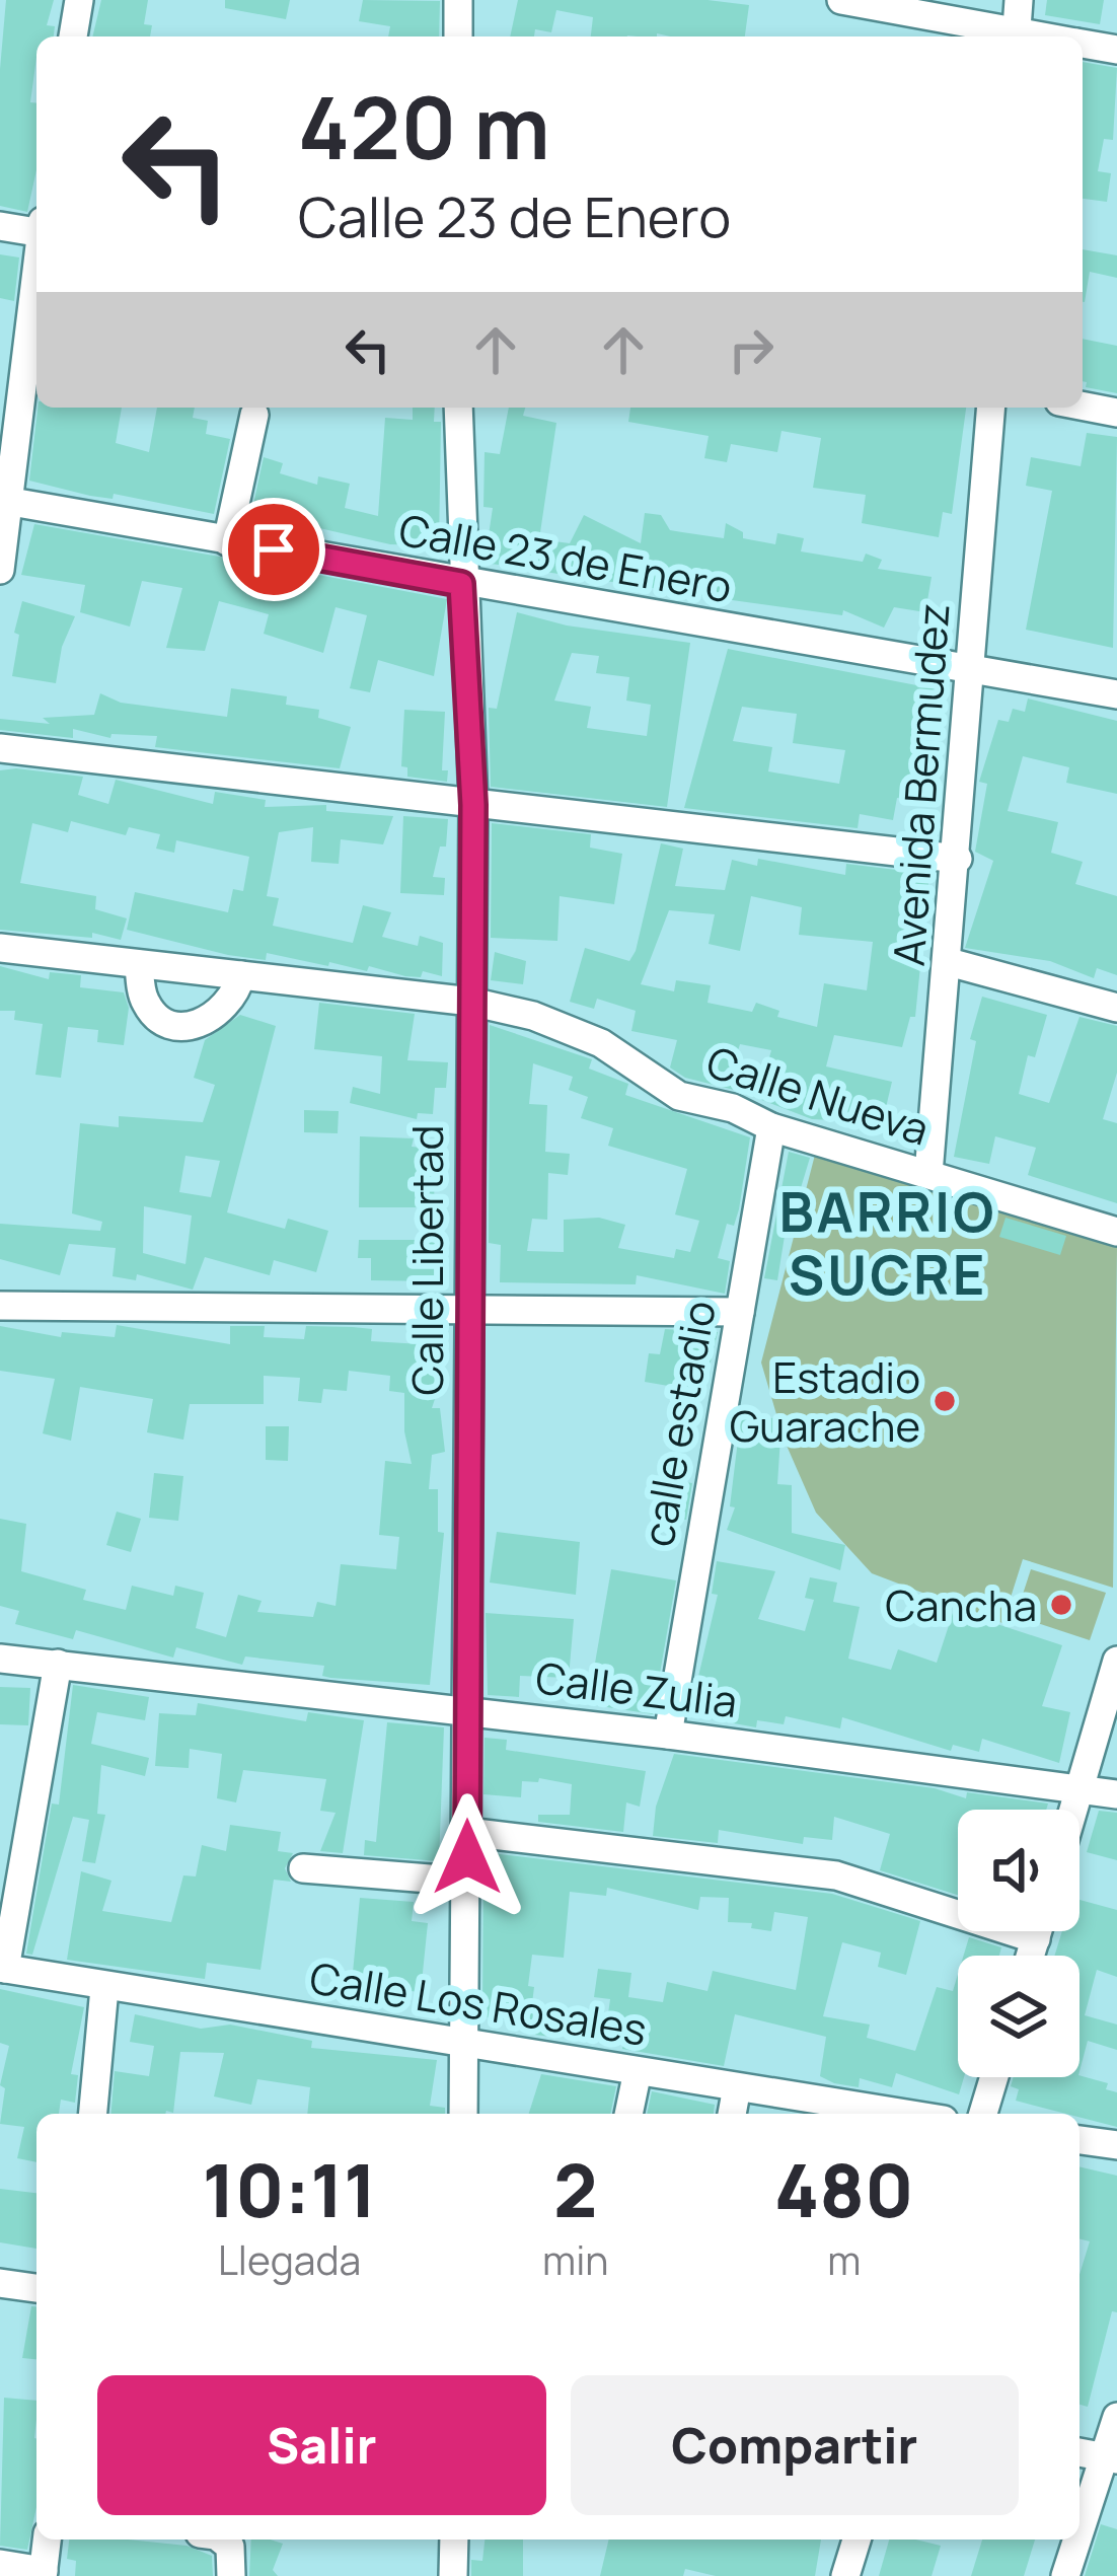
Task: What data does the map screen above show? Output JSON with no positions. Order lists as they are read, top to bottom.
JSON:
{
  "streets": {
    "street": [
      "Calle 23 de Enero",
      "Avenida Bermudez",
      "Calle Nueva",
      "Calle Libertad",
      "calle estadio",
      "Calle Zulia",
      "Calle Los Rosales"
    ]
  },
  "crossings": [
    ["Calle 23 de Enero", "Avenida Bermudez"],
    ["Calle 23 de Enero", "Calle Libertad"],
    ["Avenida Bermudez", "Calle Nueva"],
    ["Calle Nueva", "Calle Libertad"],
    ["Calle Nueva", "calle estadio"],
    ["Calle Libertad", "Calle Zulia"],
    ["Calle Libertad", "Calle Los Rosales"],
    ["calle estadio", "Calle Zulia"]
  ],
  "districts": ["BARRIO SUCRE"],
  "places": ["Estadio Guarache", "Cancha"],
  "page": {
    "turn": ["420 m", "Calle 23 de Enero"],
    "eta": [
      "10:11",
      "Llegada",
      "2",
      "min",
      "480",
      "m"
    ],
    "buttons": ["Salir", "Compartir"]
  }
}
